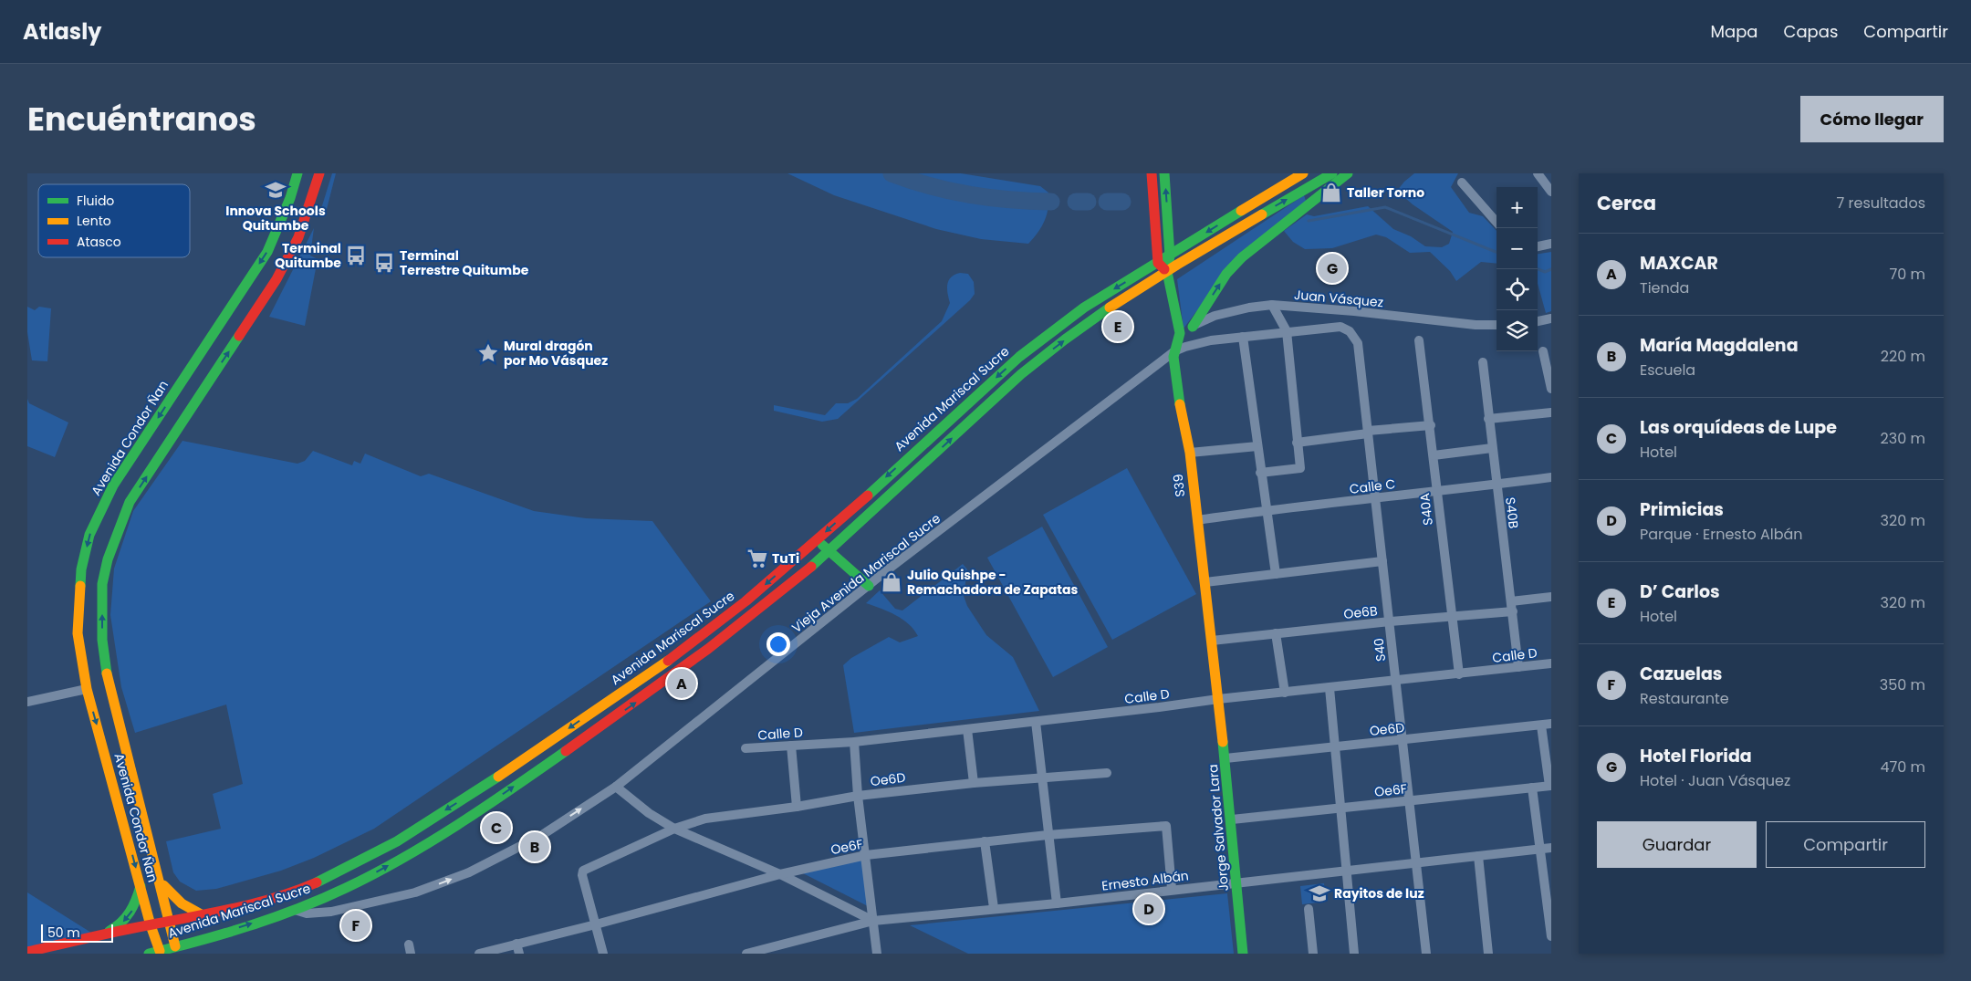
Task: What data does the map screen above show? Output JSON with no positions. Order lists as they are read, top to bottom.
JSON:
{
  "streets": {
    "main road": [
      "Avenida Mariscal Sucre",
      "Avenida Condor Ñan",
      "S39",
      "Jorge Salvador Lara"
    ],
    "street": [
      "Juan Vásquez",
      "Calle C",
      "S40A",
      "S40B",
      "Vieja Avenida Mariscal Sucre",
      "Oe6B",
      "S40",
      "Calle D",
      "Oe6D",
      "Oe6F",
      "Ernesto Albán"
    ]
  },
  "crossings": [
    ["Juan Vásquez", "S39"],
    ["Avenida Mariscal Sucre", "Avenida Condor Ñan"],
    ["Avenida Mariscal Sucre", "S39"],
    ["Avenida Mariscal Sucre", "Vieja Avenida Mariscal Sucre"],
    ["S39", "Calle C"],
    ["S39", "Vieja Avenida Mariscal Sucre"],
    ["S39", "Oe6B"],
    ["S39", "Calle D"],
    ["S39", "Jorge Salvador Lara"],
    ["Calle C", "S40A"],
    ["Calle C", "S40B"],
    ["Calle C", "S40"],
    ["S40A", "Oe6B"],
    ["S40A", "Calle D"],
    ["S40B", "Oe6B"],
    ["S40B", "Calle D"],
    ["Oe6B", "S40"],
    ["S40", "Calle D"],
    ["S40", "Oe6D"],
    ["S40", "Oe6F"],
    ["S40", "Ernesto Albán"],
    ["Calle D", "Jorge Salvador Lara"],
    ["Oe6D", "Oe6F"],
    ["Oe6D", "Jorge Salvador Lara"],
    ["Oe6F", "Jorge Salvador Lara"],
    ["Oe6F", "Ernesto Albán"],
    ["Jorge Salvador Lara", "Ernesto Albán"]
  ],
  "places": {
    "school or university": ["Innova Schools Quitumbe", "Rayitos de luz"],
    "shop": ["Taller Torno", "Julio Quishpe - Remachadora de Zapatas"],
    "bus stop": ["Terminal Quitumbe", "Terminal Terrestre Quitumbe"],
    "place": ["Mural dragón por Mo Vásquez"],
    "supermarket": ["TuTi"]
  },
  "legend": ["Fluido", "Lento", "Atasco"],
  "scale_bar": "50 m",
  "page": {
    "header": "Atlasly",
    "nav": ["Mapa", "Capas", "Compartir"],
    "title": "Encuéntranos",
    "buttons": [
      "Cómo llegar",
      ["Guardar", "Compartir"]
    ],
    "heading": ["Cerca", "7 resultados"],
    "map_buttons": ["+", "−"],
    "list": [
      {
        "mark": "A",
        "name": "MAXCAR",
        "note": "Tienda",
        "value": "70 m"
      },
      {
        "mark": "B",
        "name": "María Magdalena",
        "note": "Escuela",
        "value": "220 m"
      },
      {
        "mark": "C",
        "name": "Las orquídeas de Lupe",
        "note": "Hotel",
        "value": "230 m"
      },
      {
        "mark": "D",
        "name": "Primicias",
        "note": "Parque · Ernesto Albán",
        "value": "320 m"
      },
      {
        "mark": "E",
        "name": "D’ Carlos",
        "note": "Hotel",
        "value": "320 m"
      },
      {
        "mark": "F",
        "name": "Cazuelas",
        "note": "Restaurante",
        "value": "350 m"
      },
      {
        "mark": "G",
        "name": "Hotel Florida",
        "note": "Hotel · Juan Vásquez",
        "value": "470 m"
      }
    ],
    "pins": [
      "G",
      "E",
      "A",
      "C",
      "B",
      "D",
      "F"
    ],
    "scale": "50 m"
  }
}
